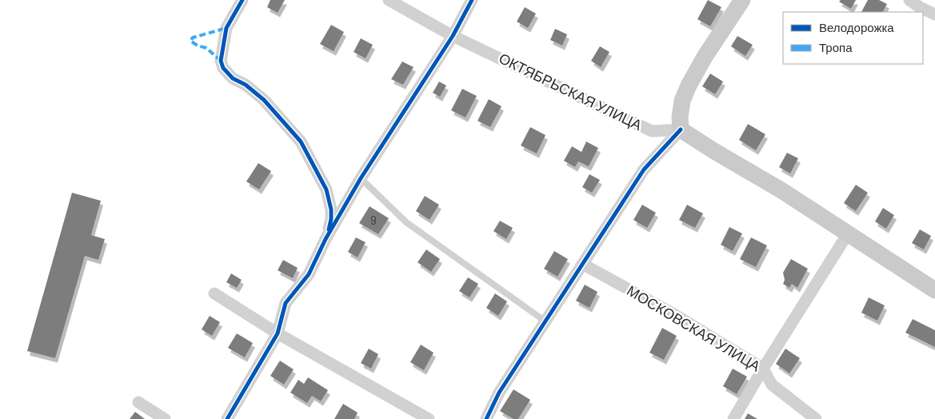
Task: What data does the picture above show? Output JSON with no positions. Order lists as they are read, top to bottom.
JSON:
{
  "streets": {
    "street": ["ОКТЯБРЬСКАЯ УЛИЦА", "МОСКОВСКАЯ УЛИЦА"]
  },
  "house_numbers": ["9"],
  "legend": ["Велодорожка", "Тропа"]
}
